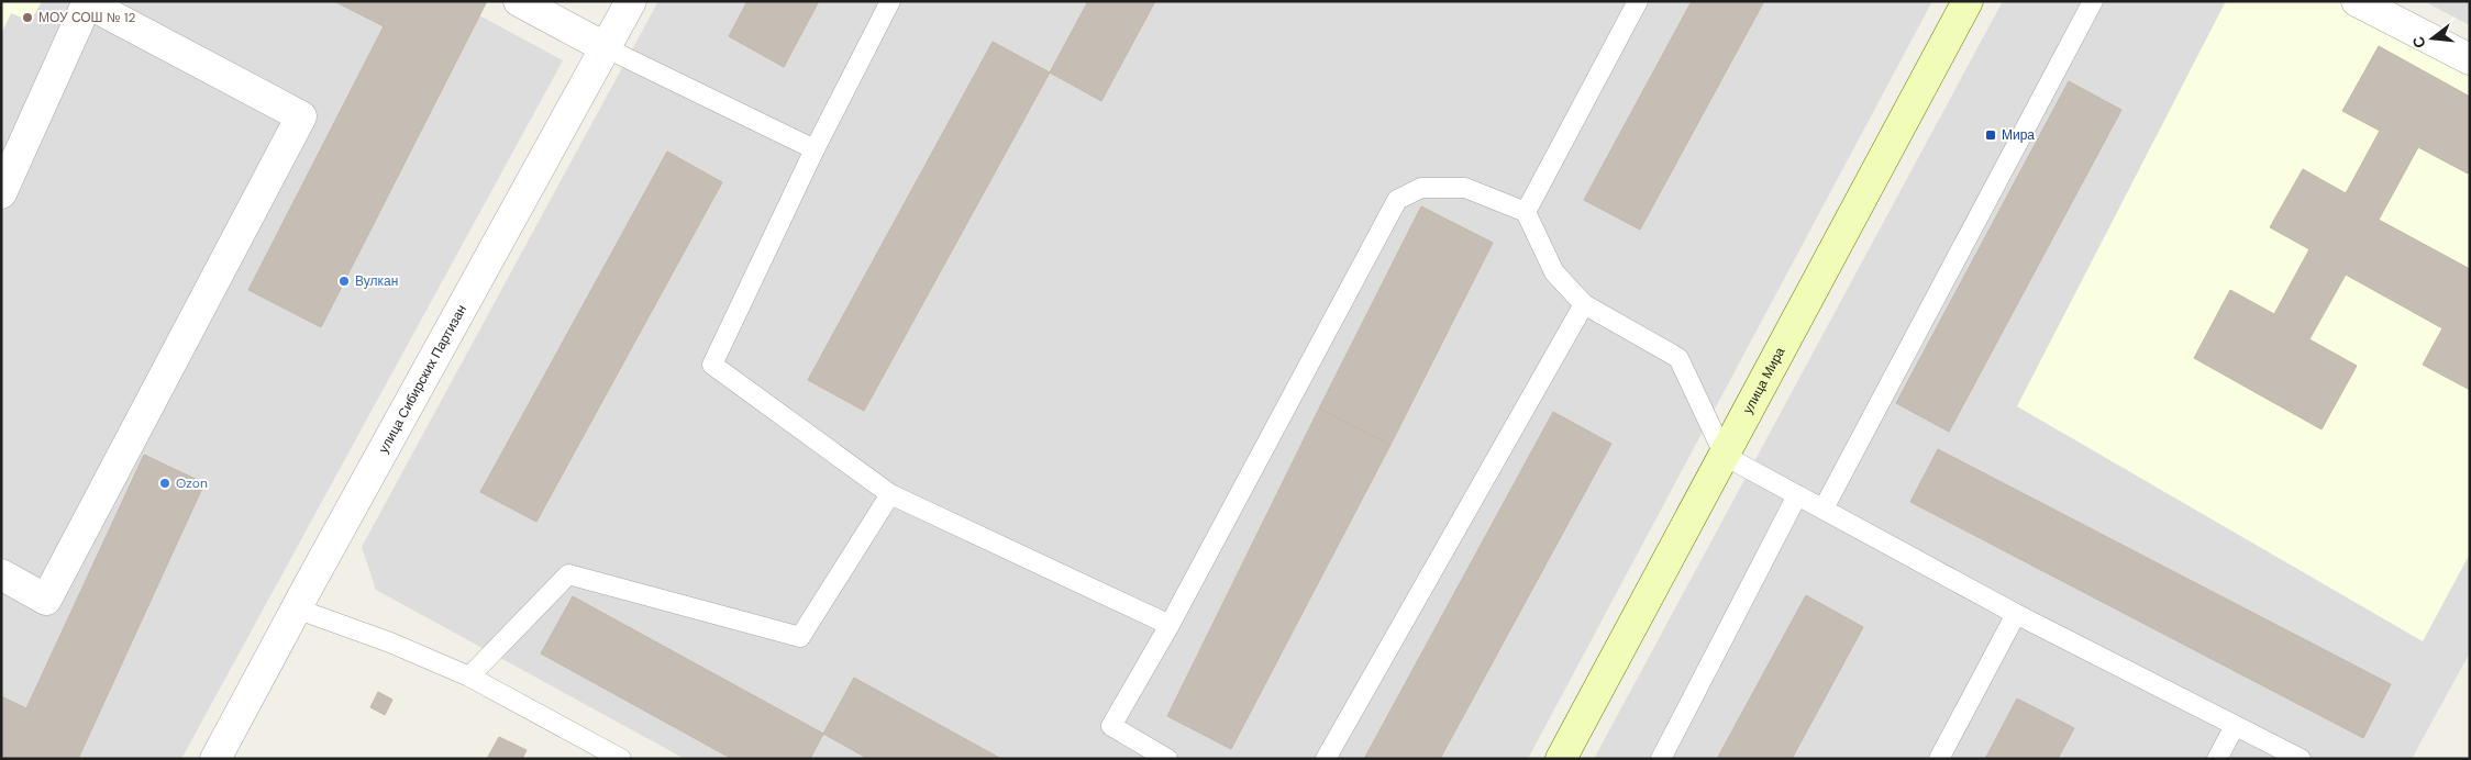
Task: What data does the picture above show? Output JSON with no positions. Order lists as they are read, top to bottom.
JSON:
{
  "streets": {
    "main road": ["улица Мира"],
    "street": ["улица Сибирских Партизан"]
  },
  "places": {
    "other": ["МОУ СОШ № 12", "Вулкан", "Ozon"],
    "transit": ["Мира"]
  },
  "north": "left"
}
